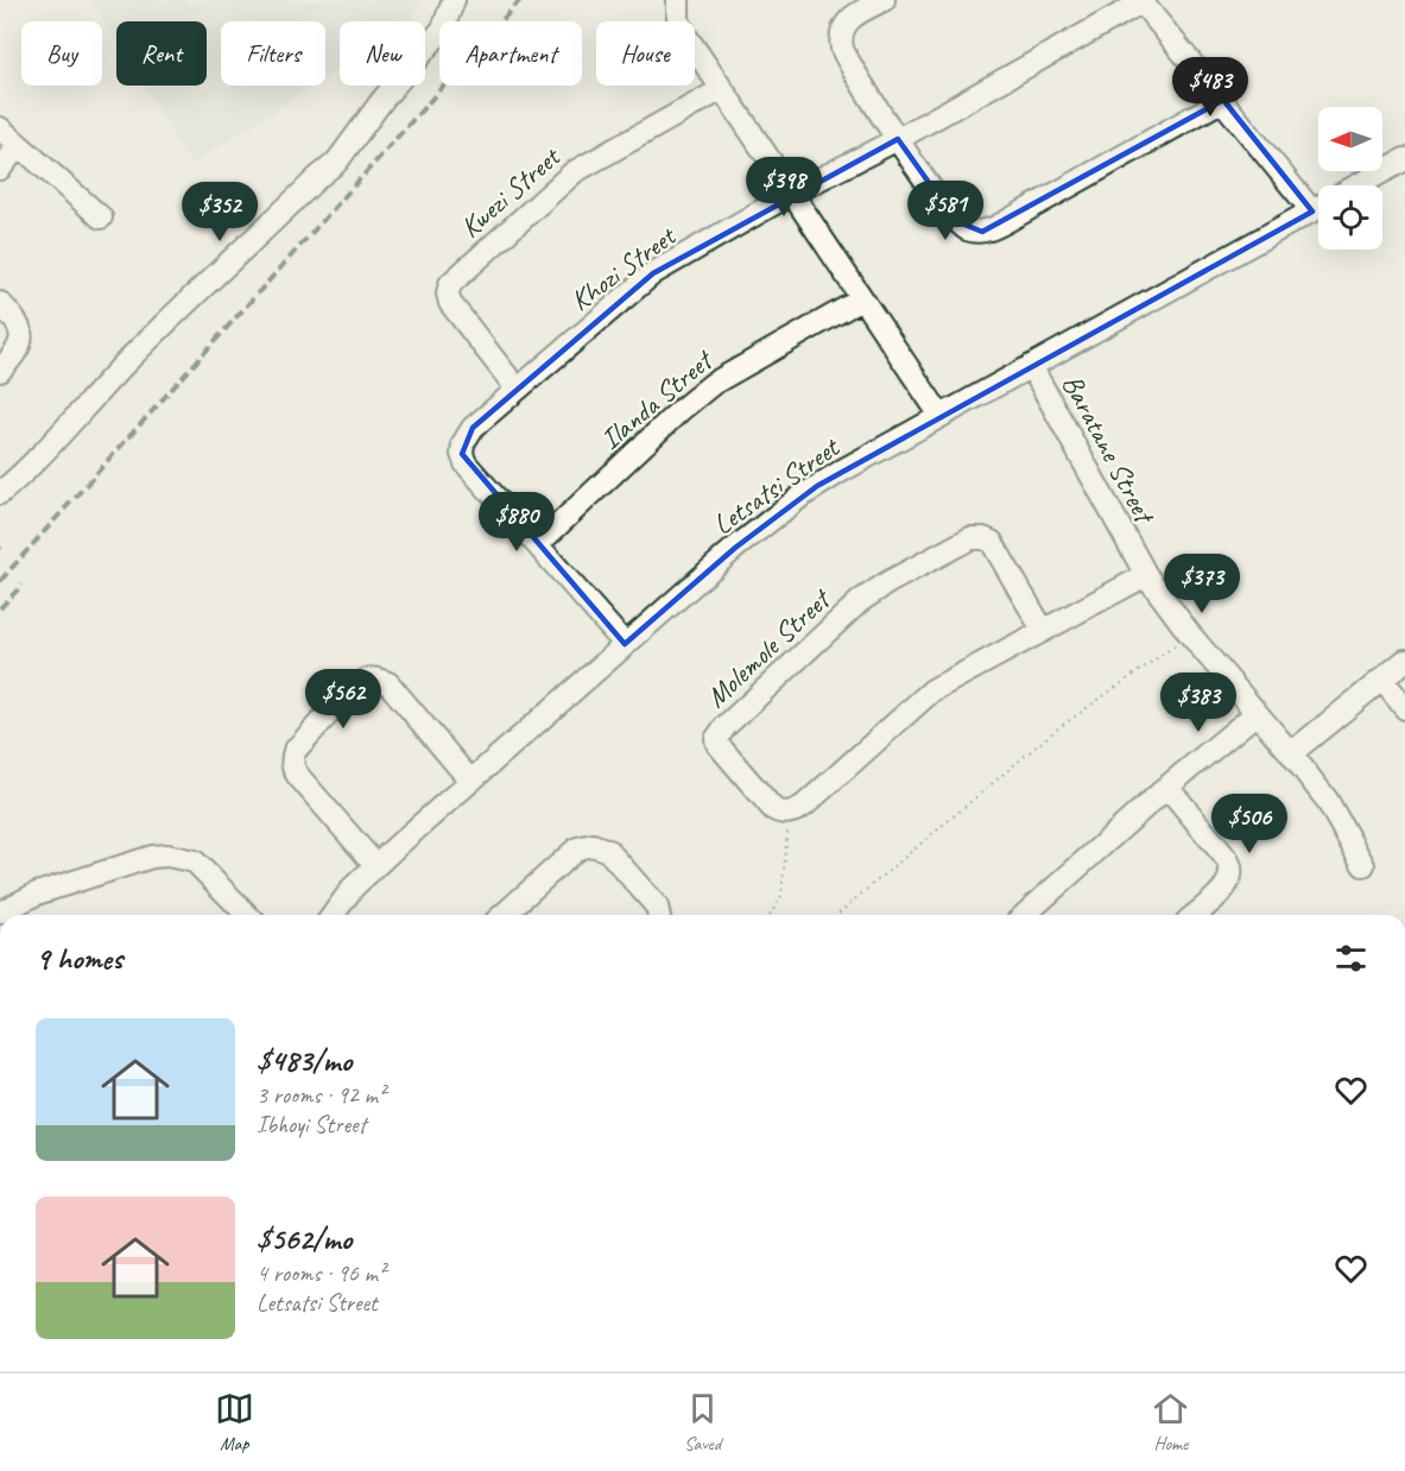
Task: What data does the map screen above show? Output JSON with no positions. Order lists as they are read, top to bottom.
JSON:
{
  "streets": {
    "street": [
      "Kwezi Street",
      "Khozi Street",
      "Ilanda Street",
      "Baratane Street",
      "Letsatsi Street",
      "Molemole Street"
    ]
  },
  "crossings": [
    ["Kwezi Street", "Khozi Street"],
    ["Khozi Street", "Ilanda Street"],
    ["Khozi Street", "Letsatsi Street"],
    ["Baratane Street", "Letsatsi Street"]
  ],
  "north": "left",
  "page": {
    "chip": [
      "Buy",
      "Rent",
      "Filters",
      "New",
      "Apartment",
      "House"
    ],
    "price": [
      "$483",
      "$398",
      "$581",
      "$352",
      "$880",
      "$373",
      "$562",
      "$383",
      "$506"
    ],
    "heading": "9 homes",
    "list": [
      {
        "name": "$483/mo",
        "note": "3 rooms · 92 m² · Ibhoyi Street"
      },
      {
        "name": "$562/mo",
        "note": "4 rooms · 96 m² · Letsatsi Street"
      }
    ],
    "tabs": ["Map", "Saved", "Home"]
  }
}
